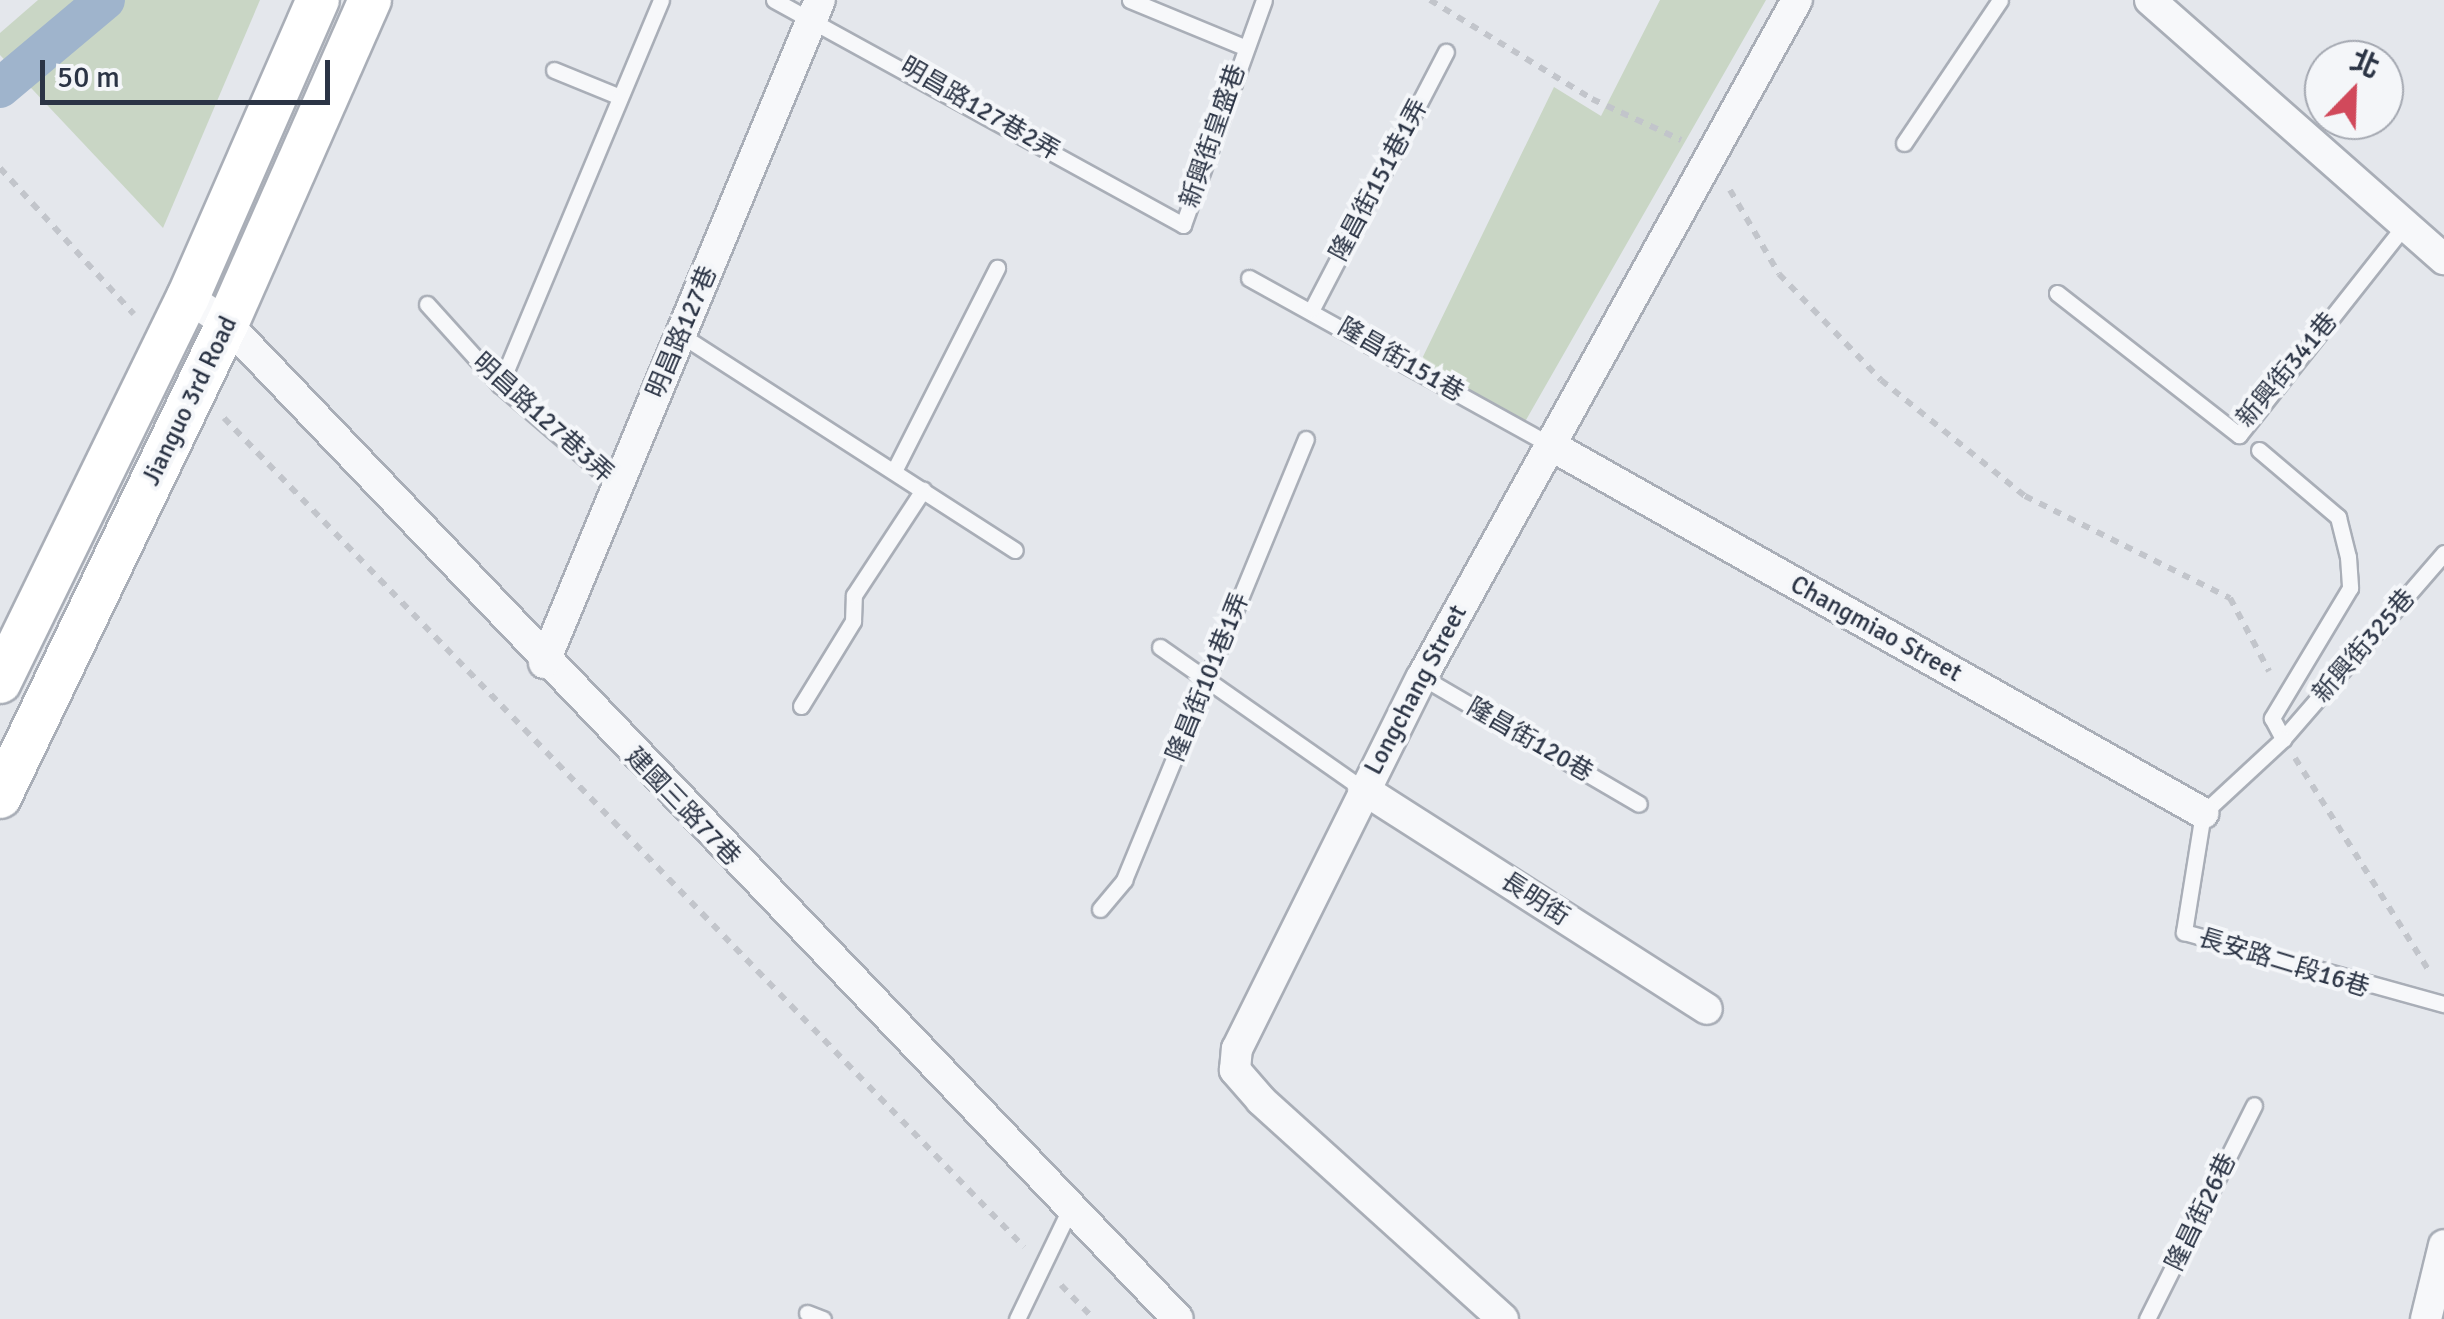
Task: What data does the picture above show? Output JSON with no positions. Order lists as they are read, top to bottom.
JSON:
{
  "streets": {
    "street": [
      "明昌路127巷",
      "Jianguo 3rd Road",
      "Changmiao Street",
      "Longchang Street",
      "建國三路77巷",
      "長明街"
    ],
    "lane": [
      "明昌路127巷2弄",
      "新興街皇盛巷",
      "隆昌街151巷1弄",
      "隆昌街151巷",
      "新興街341巷",
      "明昌路127巷3弄",
      "新興街325巷",
      "隆昌街101巷1弄",
      "隆昌街120巷",
      "長安路二段16巷",
      "隆昌街26巷"
    ]
  },
  "crossings": [
    ["明昌路127巷2弄", "新興街皇盛巷"],
    ["明昌路127巷2弄", "明昌路127巷"],
    ["隆昌街151巷1弄", "隆昌街151巷"],
    ["明昌路127巷", "明昌路127巷3弄"],
    ["明昌路127巷", "建國三路77巷"],
    ["隆昌街151巷", "Changmiao Street"],
    ["隆昌街151巷", "Longchang Street"],
    ["Jianguo 3rd Road", "建國三路77巷"],
    ["Changmiao Street", "新興街325巷"],
    ["Changmiao Street", "Longchang Street"],
    ["Changmiao Street", "長安路二段16巷"],
    ["新興街325巷", "長安路二段16巷"],
    ["Longchang Street", "隆昌街120巷"],
    ["Longchang Street", "長明街"]
  ],
  "scale_bar": "50 m",
  "north": "top right"
}
